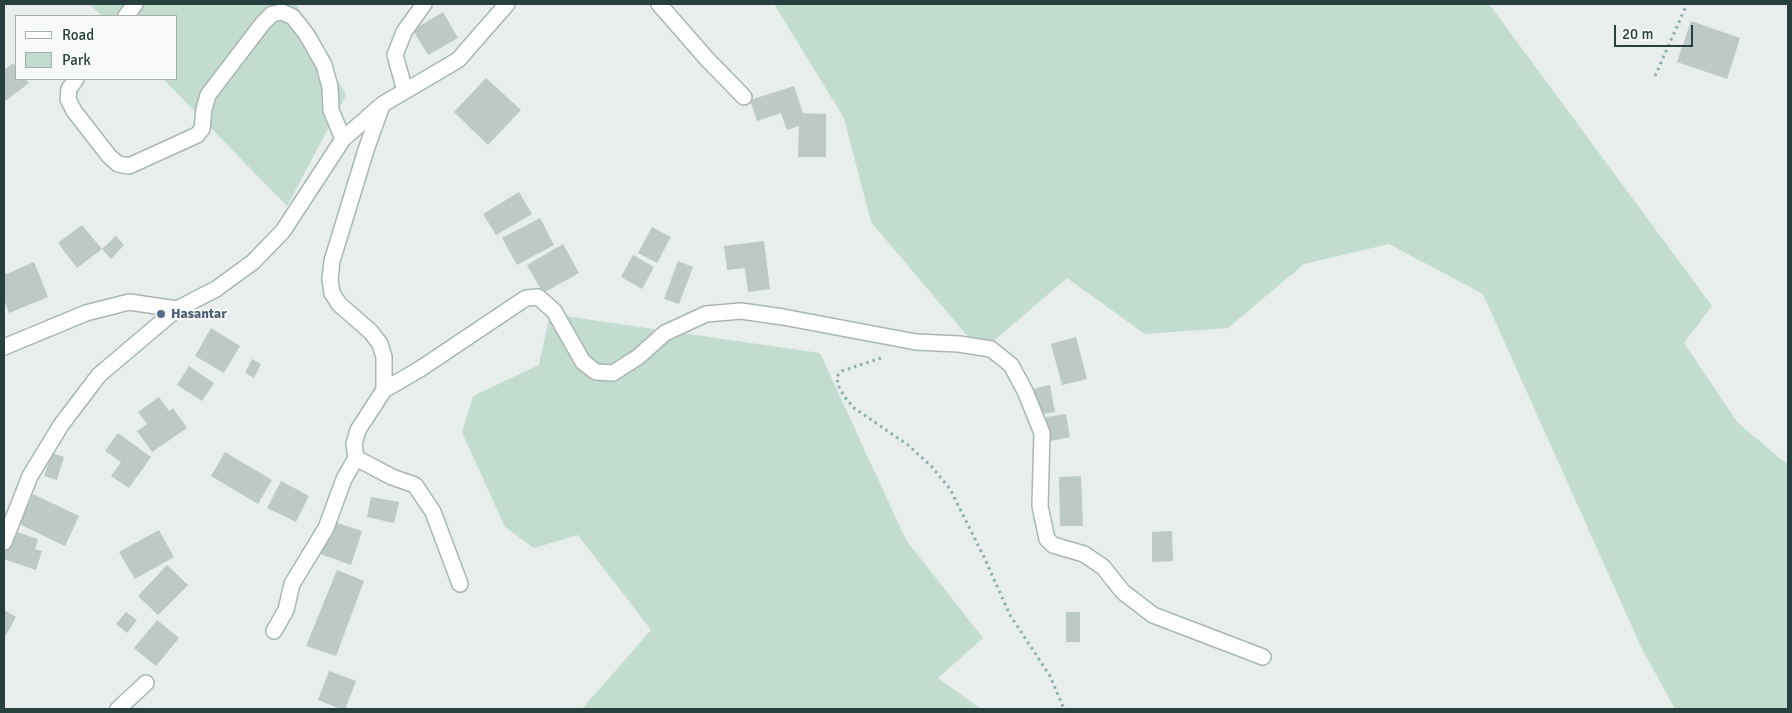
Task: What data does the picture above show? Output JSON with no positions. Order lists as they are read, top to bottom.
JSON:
{
  "places": ["Hasantar"],
  "legend": ["Road", "Park"],
  "scale_bar": "20 m"
}
